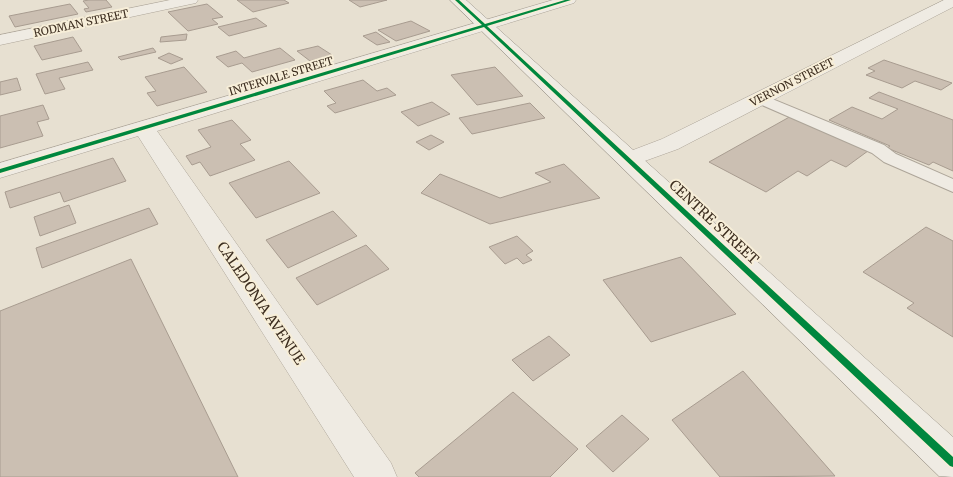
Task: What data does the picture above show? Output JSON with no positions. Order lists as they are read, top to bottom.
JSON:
{
  "streets": {
    "street": [
      "RODMAN STREET",
      "INTERVALE STREET",
      "VERNON STREET",
      "CENTRE STREET",
      "CALEDONIA AVENUE"
    ]
  },
  "crossings": [
    ["INTERVALE STREET", "CENTRE STREET"],
    ["INTERVALE STREET", "CALEDONIA AVENUE"],
    ["VERNON STREET", "CENTRE STREET"]
  ]
}
